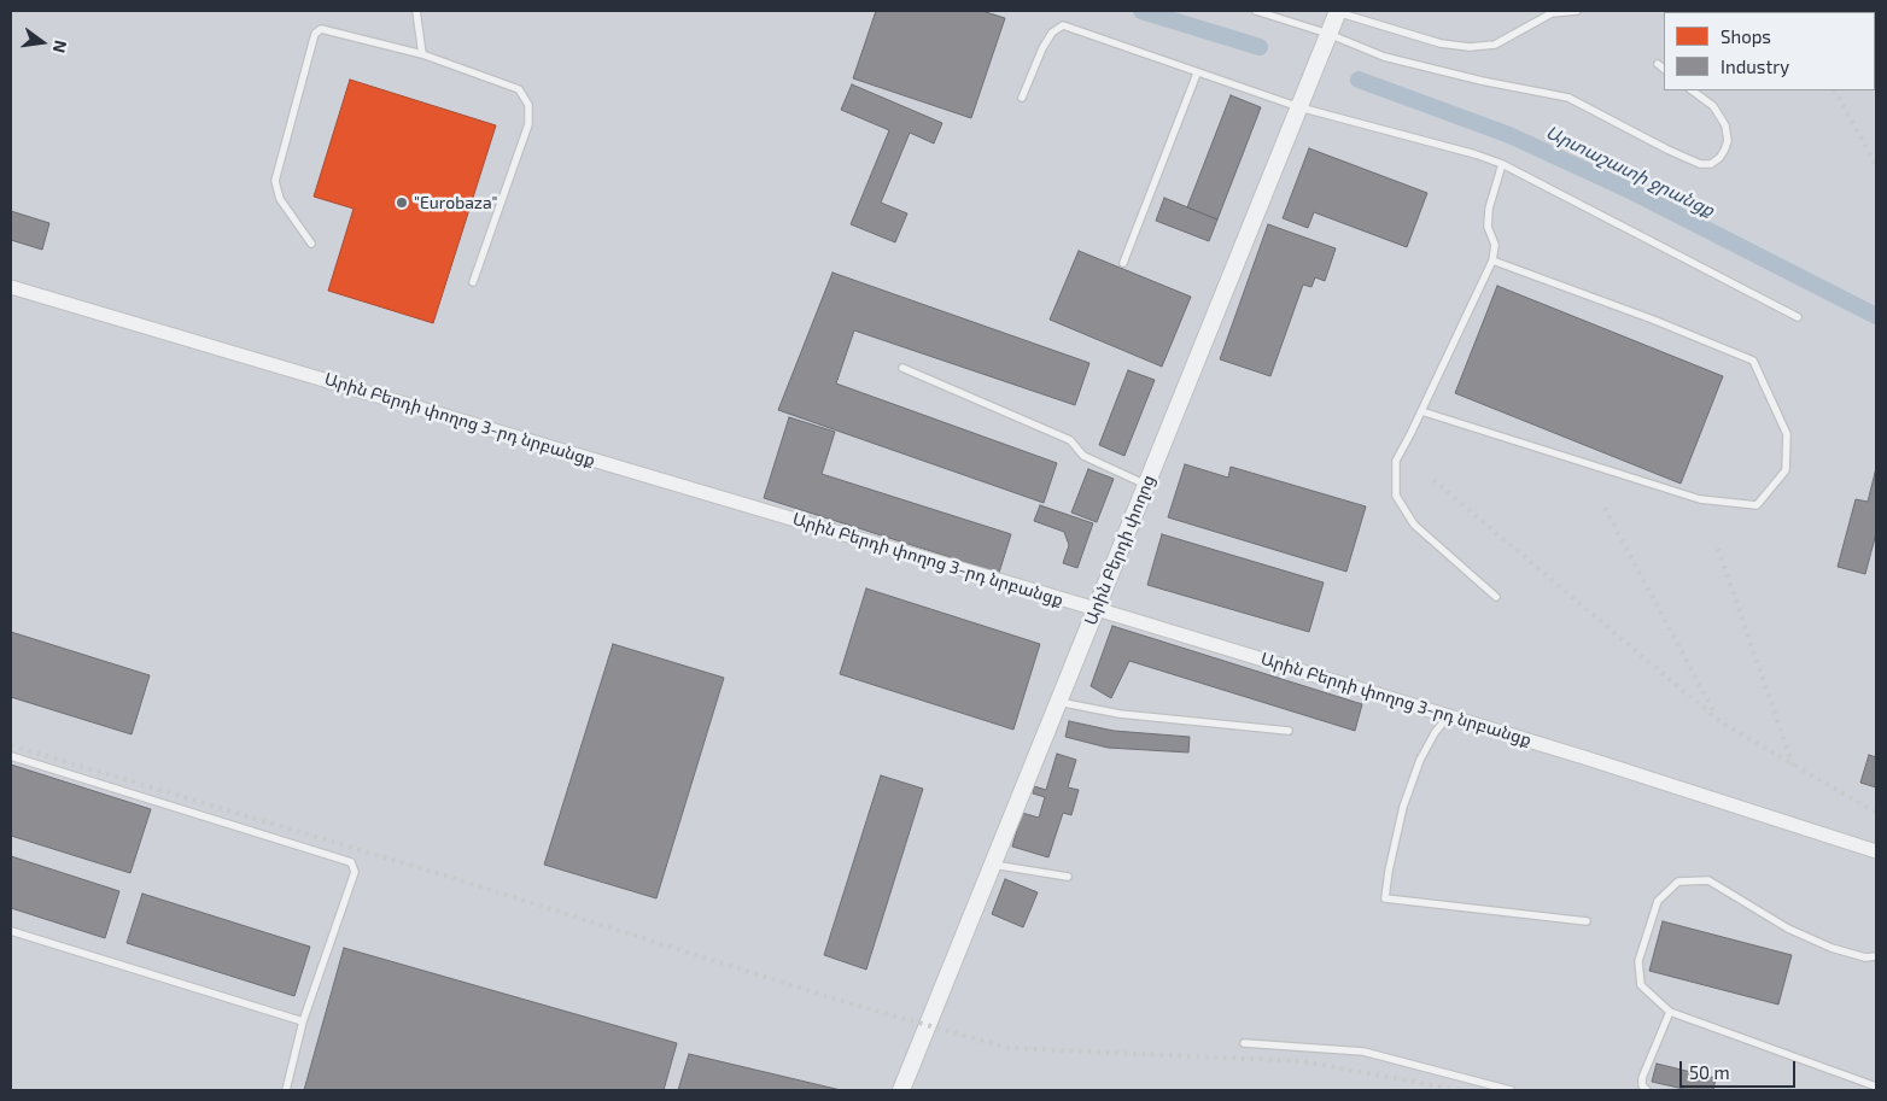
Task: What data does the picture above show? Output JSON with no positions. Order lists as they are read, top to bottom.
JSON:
{
  "streets": {
    "street": ["Արին Բերդի փողոց 3-րդ նրբանցք", "Արին Բերդի փողոց"]
  },
  "crossings": [
    ["Արին Բերդի փողոց 3-րդ նրբանցք", "Արին Բերդի փողոց"]
  ],
  "water": ["Արտաշատի ջրանցք"],
  "places": ["\"Eurobaza\""],
  "legend": ["Shops", "Industry"],
  "scale_bar": "50 m",
  "north": "right"
}
